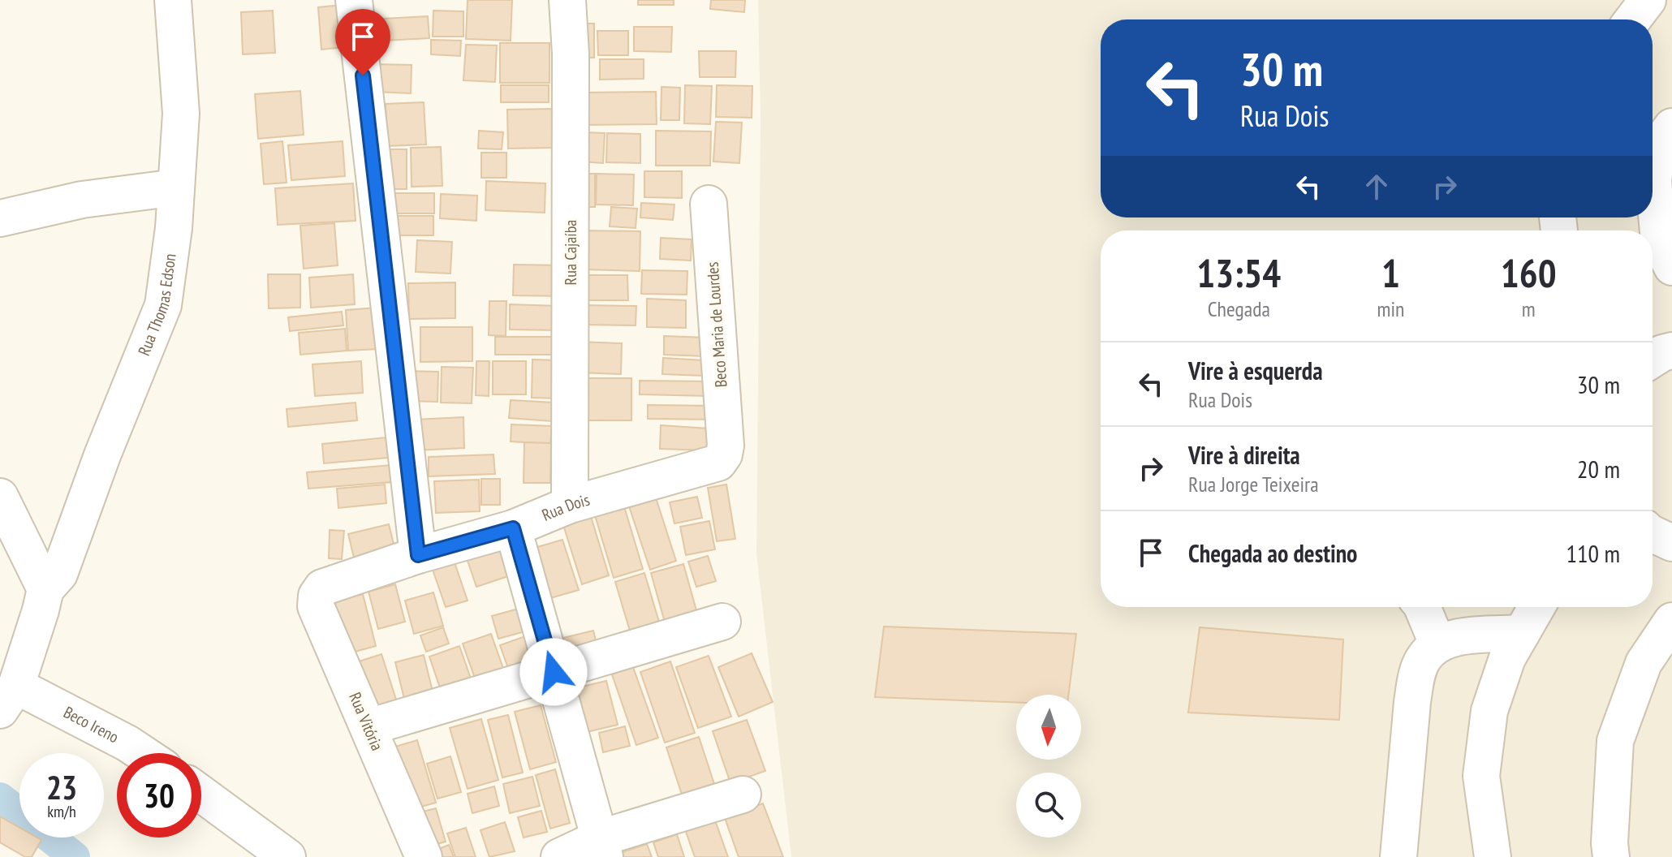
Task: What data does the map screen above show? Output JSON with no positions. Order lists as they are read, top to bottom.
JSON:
{
  "streets": {
    "street": [
      "Rua Cajaíba",
      "Rua Thomas Edson",
      "Beco Maria de Lourdes",
      "Rua Dois",
      "Rua Vitória",
      "Beco Ireno"
    ]
  },
  "crossings": [
    ["Rua Cajaíba", "Rua Dois"],
    ["Rua Thomas Edson", "Beco Ireno"],
    ["Beco Maria de Lourdes", "Rua Dois"],
    ["Rua Dois", "Rua Vitória"]
  ],
  "north": "bottom",
  "page": {
    "turn": ["30 m", "Rua Dois"],
    "eta": [
      "13:54",
      "Chegada",
      "1",
      "min",
      "160",
      "m"
    ],
    "list": [
      {
        "name": "Vire à esquerda",
        "note": "Rua Dois",
        "value": "30 m"
      },
      {
        "name": "Vire à direita",
        "note": "Rua Jorge Teixeira",
        "value": "20 m"
      },
      {
        "name": "Chegada ao destino",
        "value": "110 m"
      }
    ],
    "speed": "23 km/h",
    "limit": "30"
  }
}
